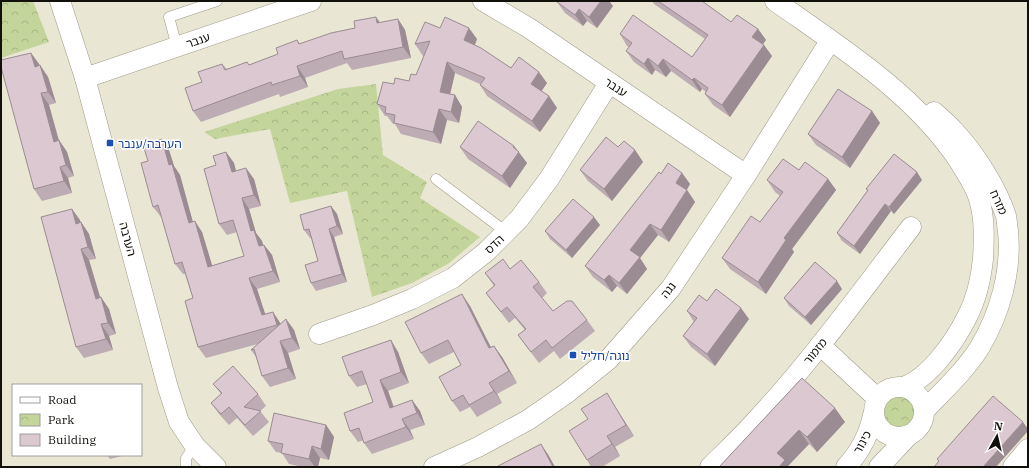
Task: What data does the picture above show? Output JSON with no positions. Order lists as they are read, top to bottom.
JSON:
{
  "streets": {
    "street": [
      "ענבר",
      "מזרח",
      "הערבה",
      "הדס",
      "נגה",
      "מזמור",
      "כינור"
    ]
  },
  "crossings": [
    ["ענבר", "הערבה"],
    ["ענבר", "הדס"],
    ["ענבר", "נגה"],
    ["מזרח", "נגה"],
    ["מזרח", "כינור"]
  ],
  "places": {
    "transit": ["הערבה/ענבר", "נוגה/חליל"]
  },
  "legend": ["Road", "Park", "Building"],
  "north": "top"
}
